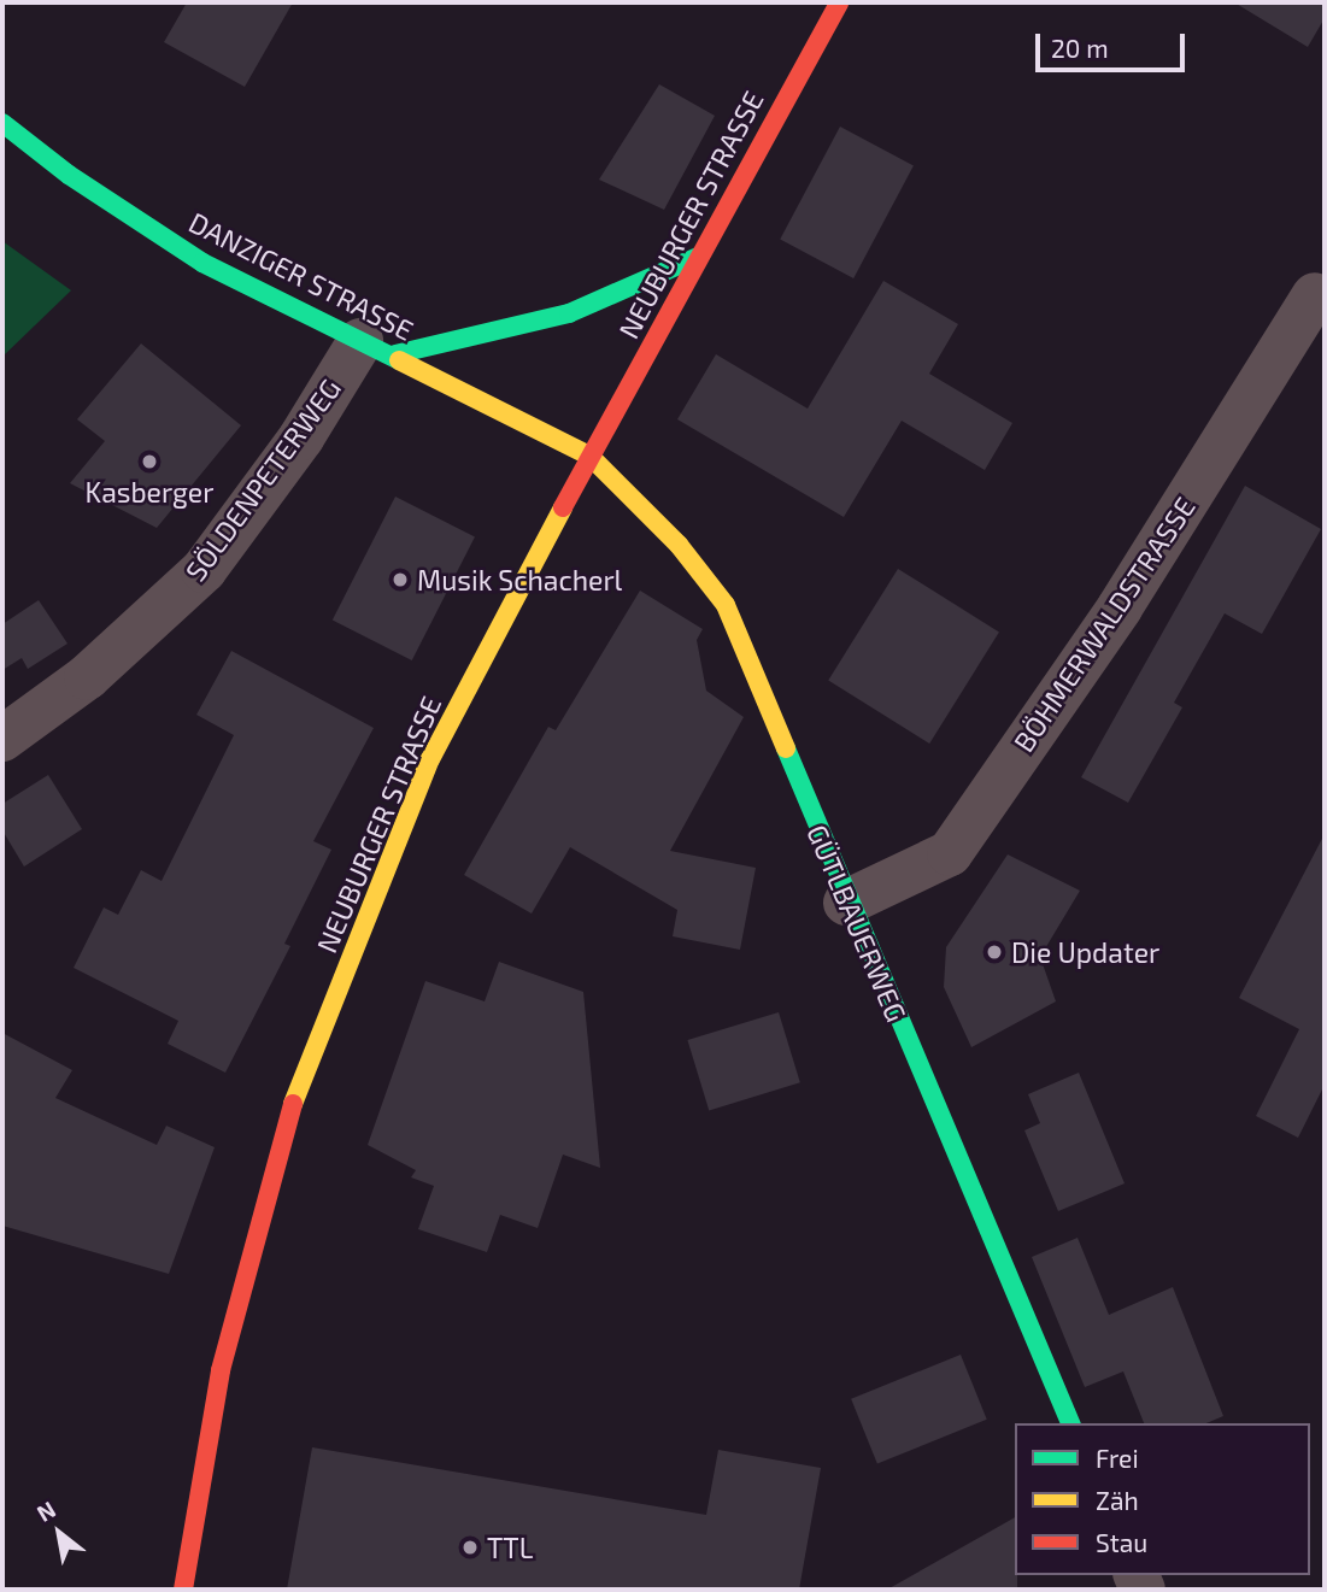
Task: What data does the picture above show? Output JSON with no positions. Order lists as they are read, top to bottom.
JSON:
{
  "streets": {
    "street": [
      "NEUBURGER STRASSE",
      "DANZIGER STRASSE",
      "SÖLDENPETERWEG",
      "BÖHMERWALDSTRASSE",
      "GÜTLBAUERWEG"
    ]
  },
  "crossings": [
    ["NEUBURGER STRASSE", "DANZIGER STRASSE"],
    ["NEUBURGER STRASSE", "GÜTLBAUERWEG"],
    ["DANZIGER STRASSE", "SÖLDENPETERWEG"],
    ["DANZIGER STRASSE", "GÜTLBAUERWEG"],
    ["BÖHMERWALDSTRASSE", "GÜTLBAUERWEG"]
  ],
  "places": [
    "Kasberger",
    "Musik Schacherl",
    "Die Updater",
    "TTL"
  ],
  "legend": ["Frei", "Zäh", "Stau"],
  "scale_bar": "20 m",
  "north": "top left"
}
